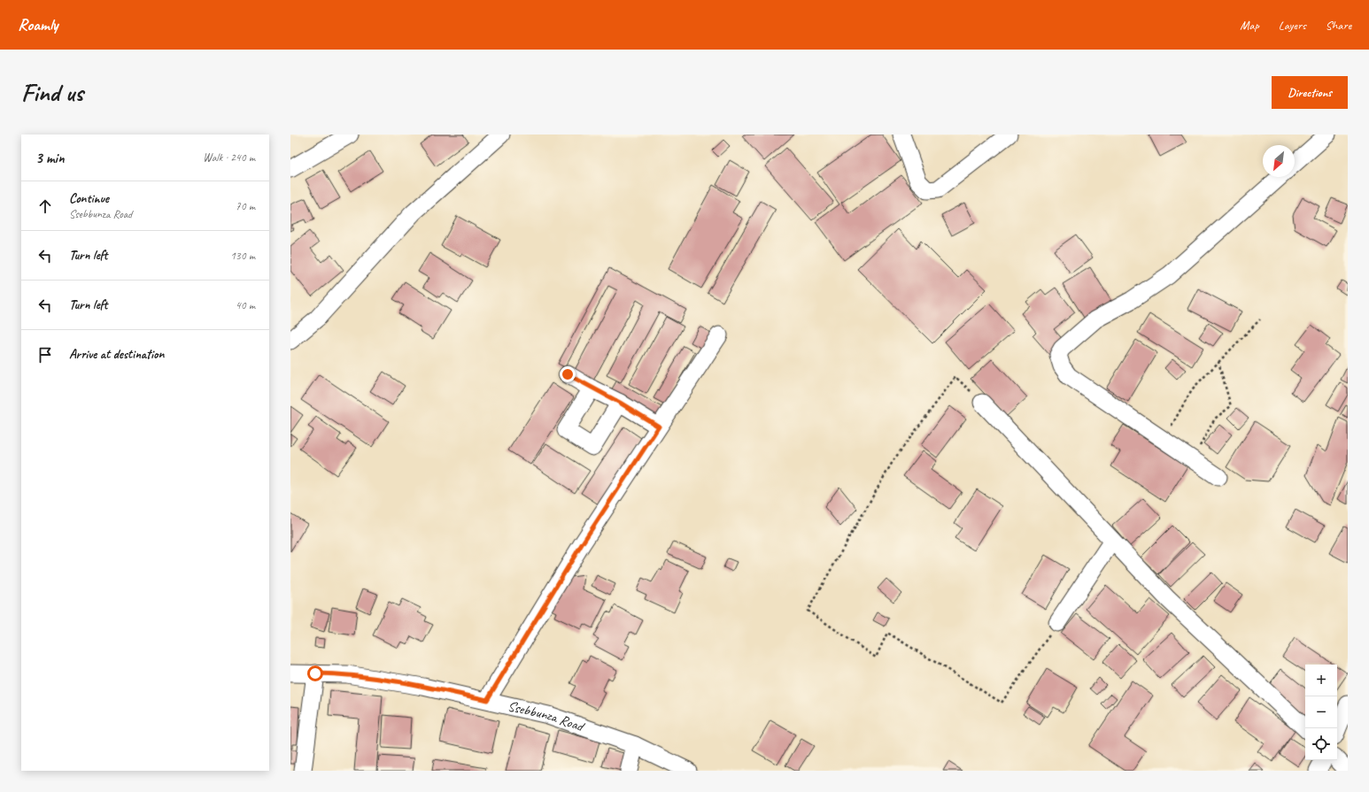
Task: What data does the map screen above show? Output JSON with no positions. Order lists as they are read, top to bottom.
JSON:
{
  "streets": {
    "street": ["Ssebbunza Road"]
  },
  "north": "bottom left",
  "page": {
    "header": "Roamly",
    "nav": ["Map", "Layers", "Share"],
    "buttons": "Directions",
    "title": "Find us",
    "heading": ["3 min", "Walk · 240 m"],
    "list": [
      ["Continue", "Ssebbunza Road", "70 m"],
      ["Turn left", "130 m"],
      ["Turn left", "40 m"],
      "Arrive at destination"
    ],
    "map_buttons": ["+", "−"]
  }
}
